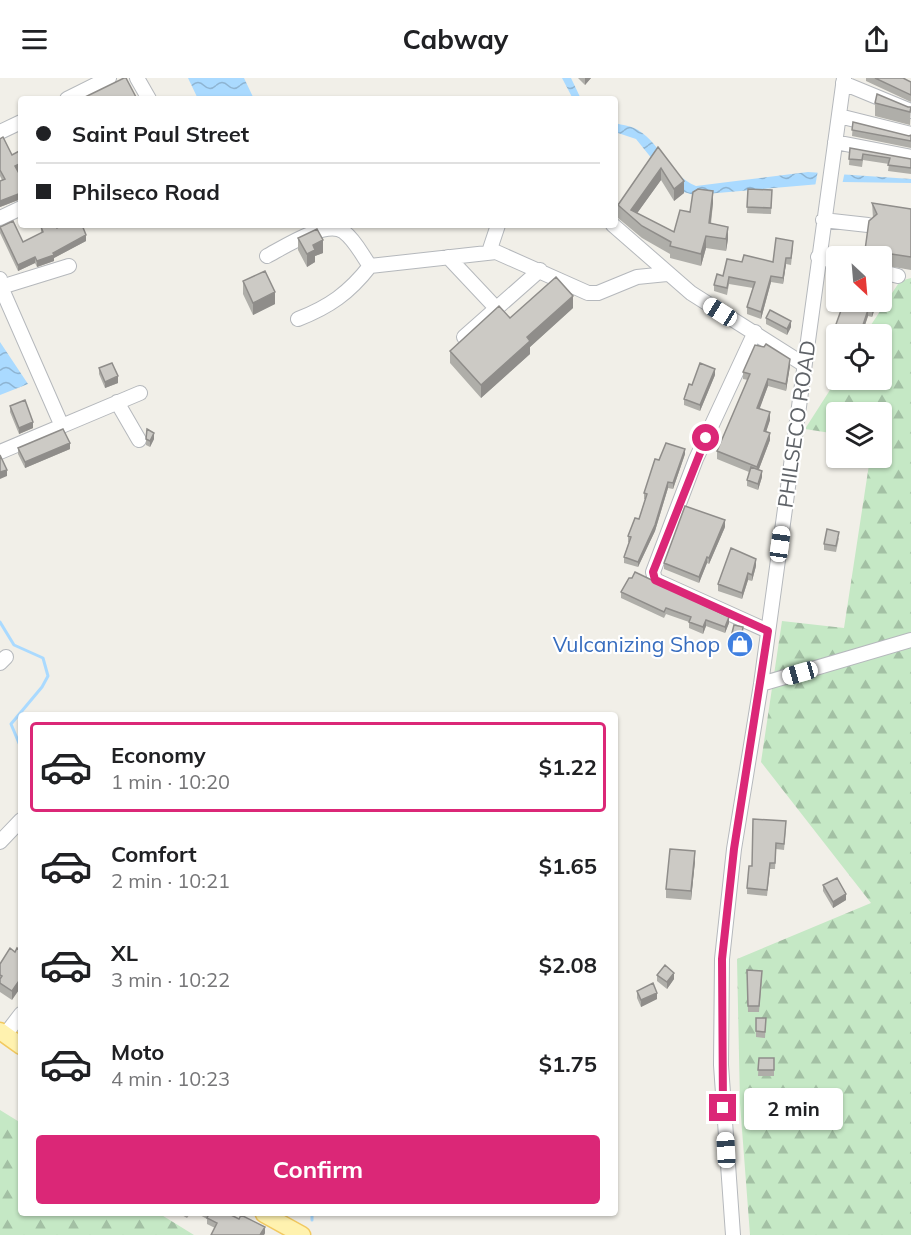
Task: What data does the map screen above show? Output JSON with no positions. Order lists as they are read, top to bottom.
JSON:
{
  "streets": {
    "street": ["PHILSECO ROAD"]
  },
  "places": {
    "shop": ["Vulcanizing Shop"]
  },
  "north": "bottom right",
  "page": {
    "header": "Cabway",
    "banner": ["Saint Paul Street", "Philseco Road"],
    "list": [
      {
        "name": "Economy",
        "note": "1 min · 10:20",
        "value": "$1.22"
      },
      {
        "name": "Comfort",
        "note": "2 min · 10:21",
        "value": "$1.65"
      },
      {
        "name": "XL",
        "note": "3 min · 10:22",
        "value": "$2.08"
      },
      {
        "name": "Moto",
        "note": "4 min · 10:23",
        "value": "$1.75"
      }
    ],
    "bubble": "2 min",
    "buttons": "Confirm"
  }
}
